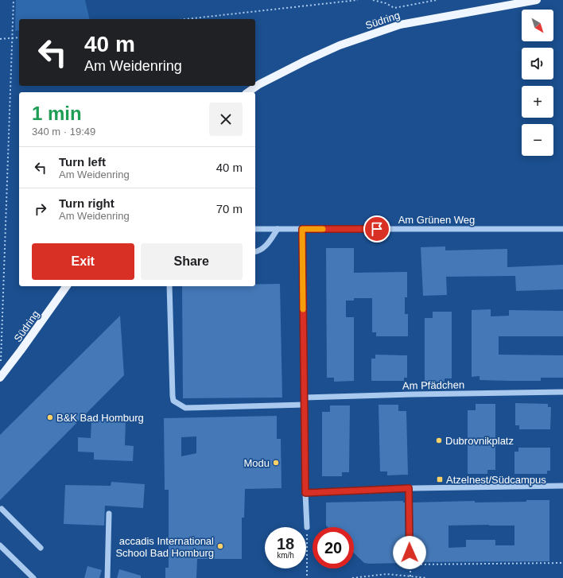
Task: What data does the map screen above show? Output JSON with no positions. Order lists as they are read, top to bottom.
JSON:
{
  "streets": {
    "main road": ["Südring"],
    "street": ["Am Grünen Weg", "Am Pfädchen"]
  },
  "places": {
    "other": [
      "B&K Bad Homburg",
      "Dubrovnikplatz",
      "Modu",
      "accadis International School Bad Homburg"
    ],
    "transit": ["Atzelnest/Südcampus"]
  },
  "north": "bottom right",
  "page": {
    "map_buttons": ["+", "−"],
    "turn": ["40 m", "Am Weidenring"],
    "heading": ["1 min", "340 m · 19:49"],
    "list": [
      {
        "name": "Turn left",
        "note": "Am Weidenring",
        "value": "40 m"
      },
      {
        "name": "Turn right",
        "note": "Am Weidenring",
        "value": "70 m"
      }
    ],
    "buttons": ["Exit", "Share"],
    "speed": "18 km/h",
    "limit": "20"
  }
}
